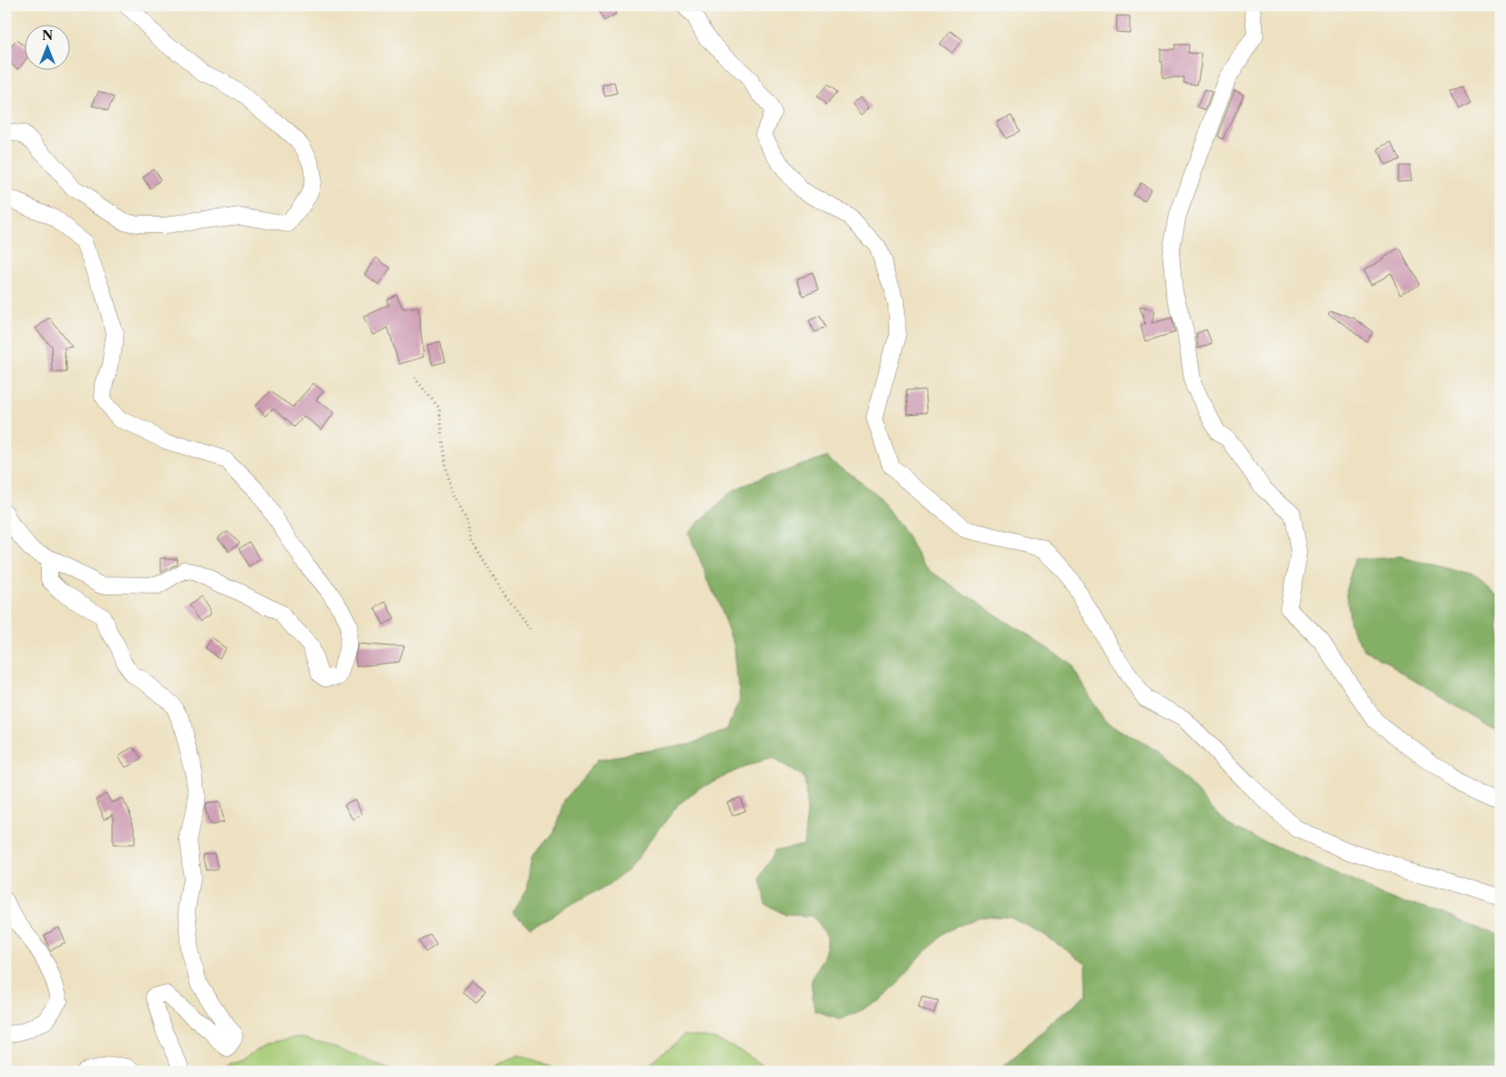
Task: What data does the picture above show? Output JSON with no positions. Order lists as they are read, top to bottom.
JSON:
{
  "north": "top"
}
